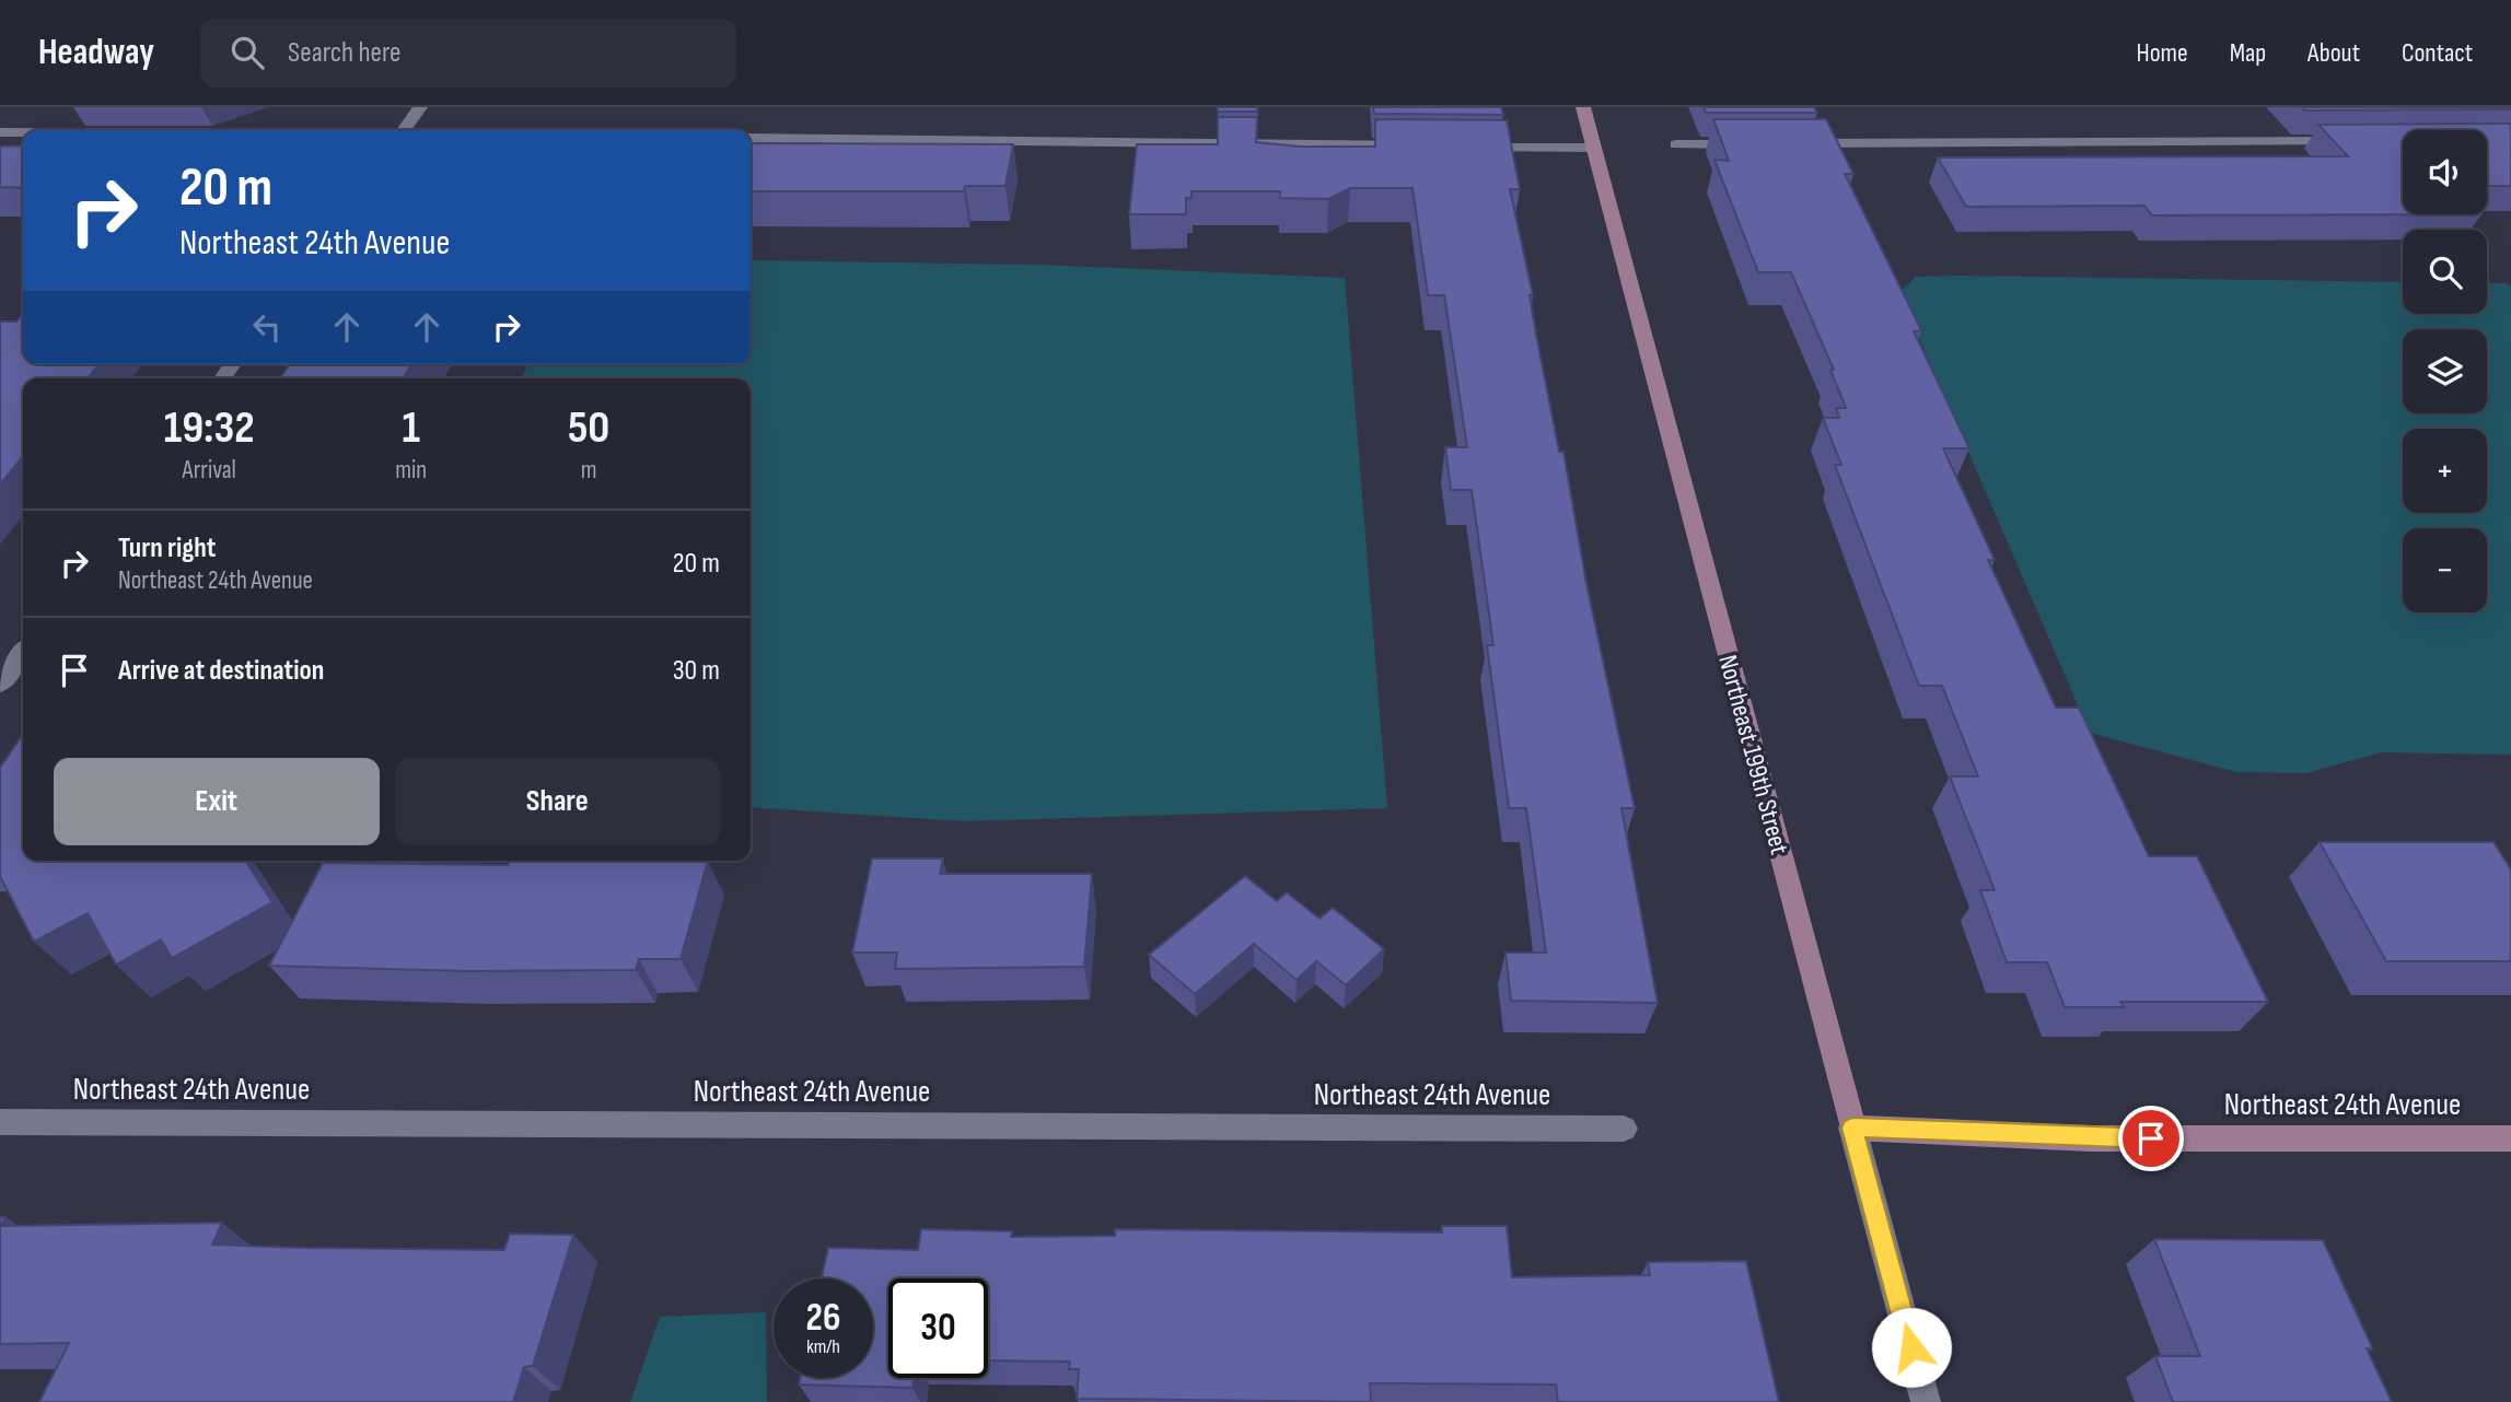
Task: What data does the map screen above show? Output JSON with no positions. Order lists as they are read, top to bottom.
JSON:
{
  "streets": {
    "street": ["Northeast 199th Street", "Northeast 24th Avenue"]
  },
  "crossings": [
    ["Northeast 199th Street", "Northeast 24th Avenue"]
  ],
  "page": {
    "header": "Headway",
    "search": "Search here",
    "nav": [
      "Home",
      "Map",
      "About",
      "Contact"
    ],
    "map_buttons": ["+", "−"],
    "turn": ["20 m", "Northeast 24th Avenue"],
    "eta": [
      "19:32",
      "Arrival",
      "1",
      "min",
      "50",
      "m"
    ],
    "list": [
      {
        "name": "Turn right",
        "note": "Northeast 24th Avenue",
        "value": "20 m"
      },
      {
        "name": "Arrive at destination",
        "value": "30 m"
      }
    ],
    "buttons": ["Exit", "Share"],
    "speed": "26 km/h",
    "limit": "30"
  }
}
